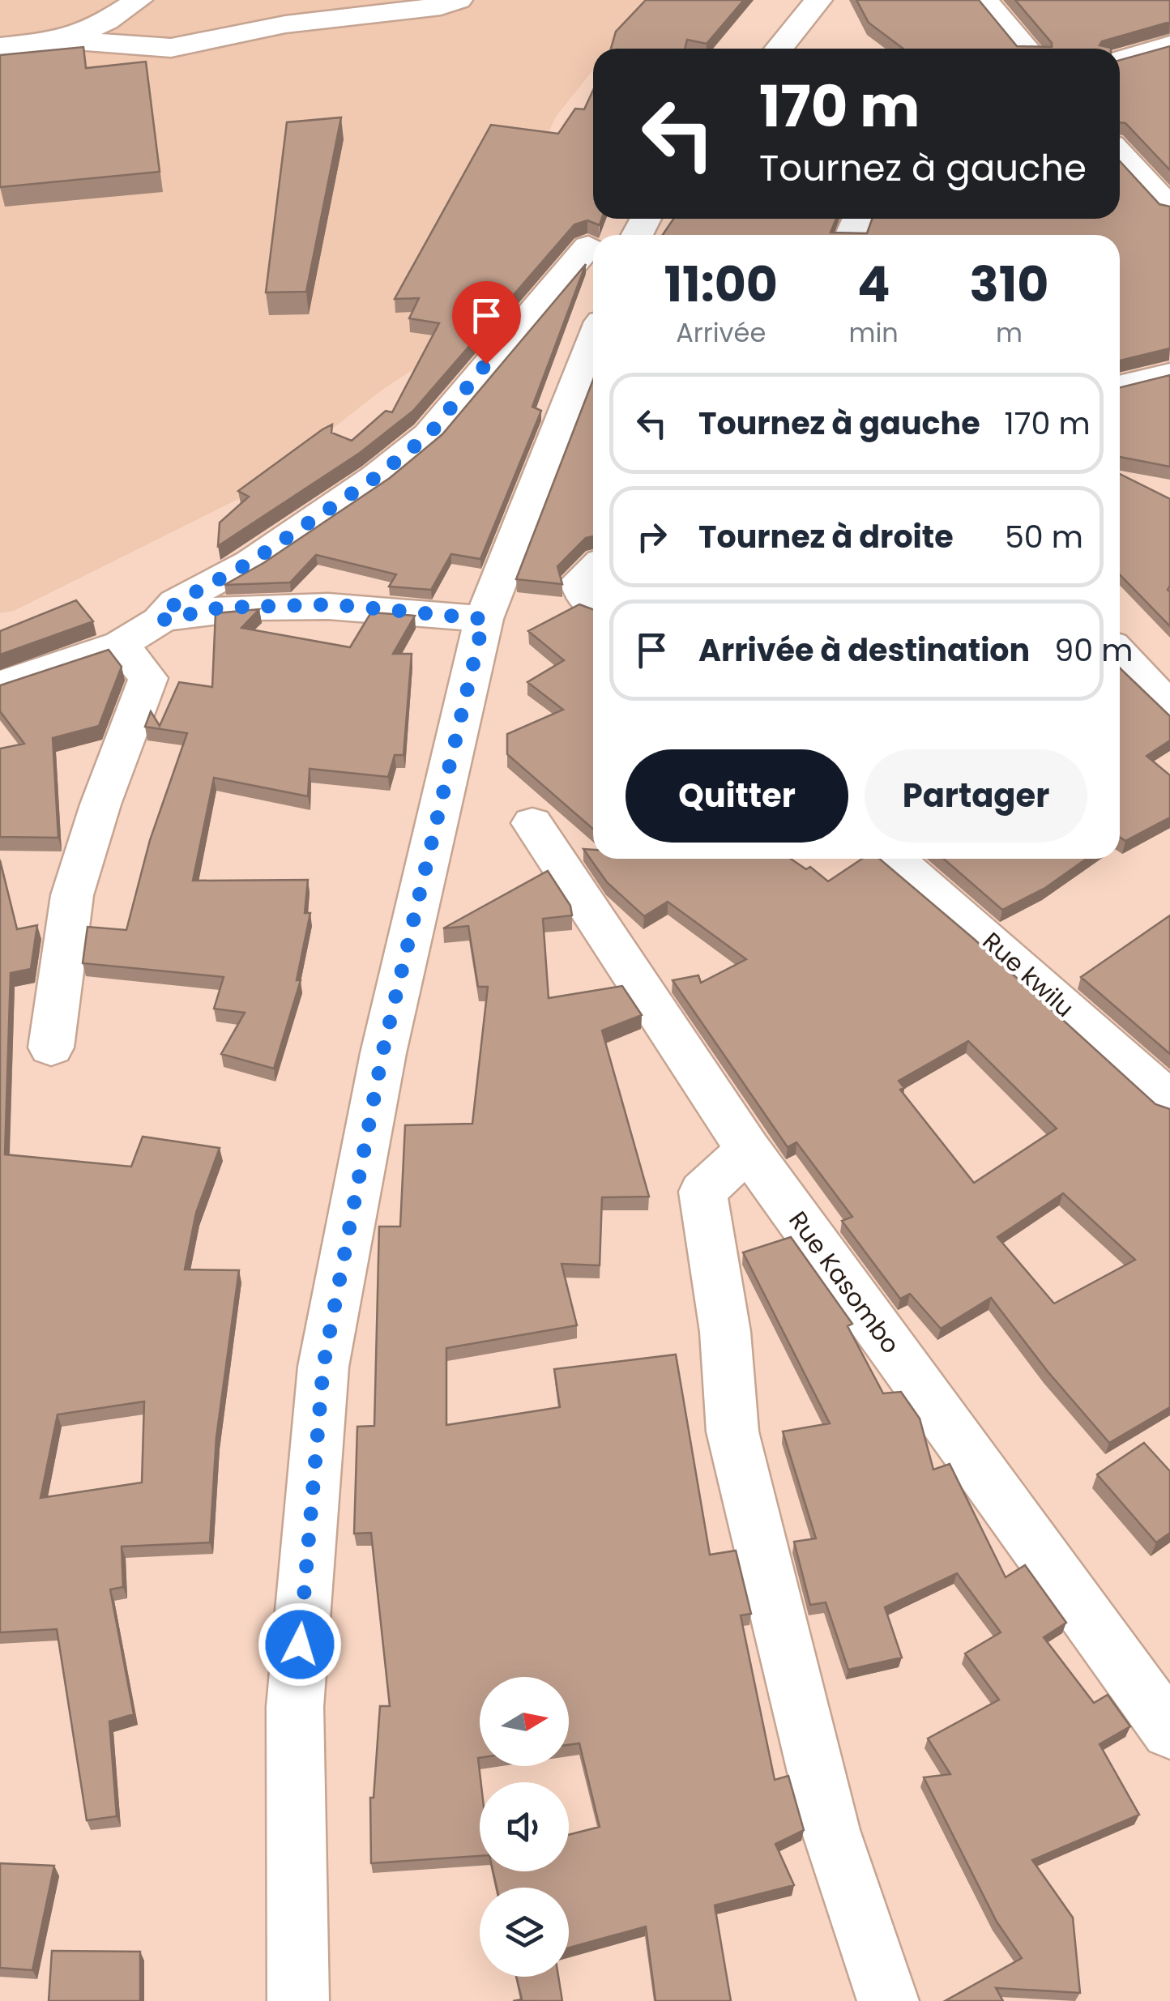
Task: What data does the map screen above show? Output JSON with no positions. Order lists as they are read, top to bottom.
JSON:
{
  "streets": {
    "street": ["Rue kwilu", "Rue Kasombo"]
  },
  "north": "right",
  "page": {
    "turn": ["170 m", "Tournez à gauche"],
    "eta": [
      "11:00",
      "Arrivée",
      "4",
      "min",
      "310",
      "m"
    ],
    "list": [
      {
        "name": "Tournez à gauche",
        "value": "170 m"
      },
      {
        "name": "Tournez à droite",
        "value": "50 m"
      },
      {
        "name": "Arrivée à destination",
        "value": "90 m"
      }
    ],
    "buttons": ["Quitter", "Partager"]
  }
}
